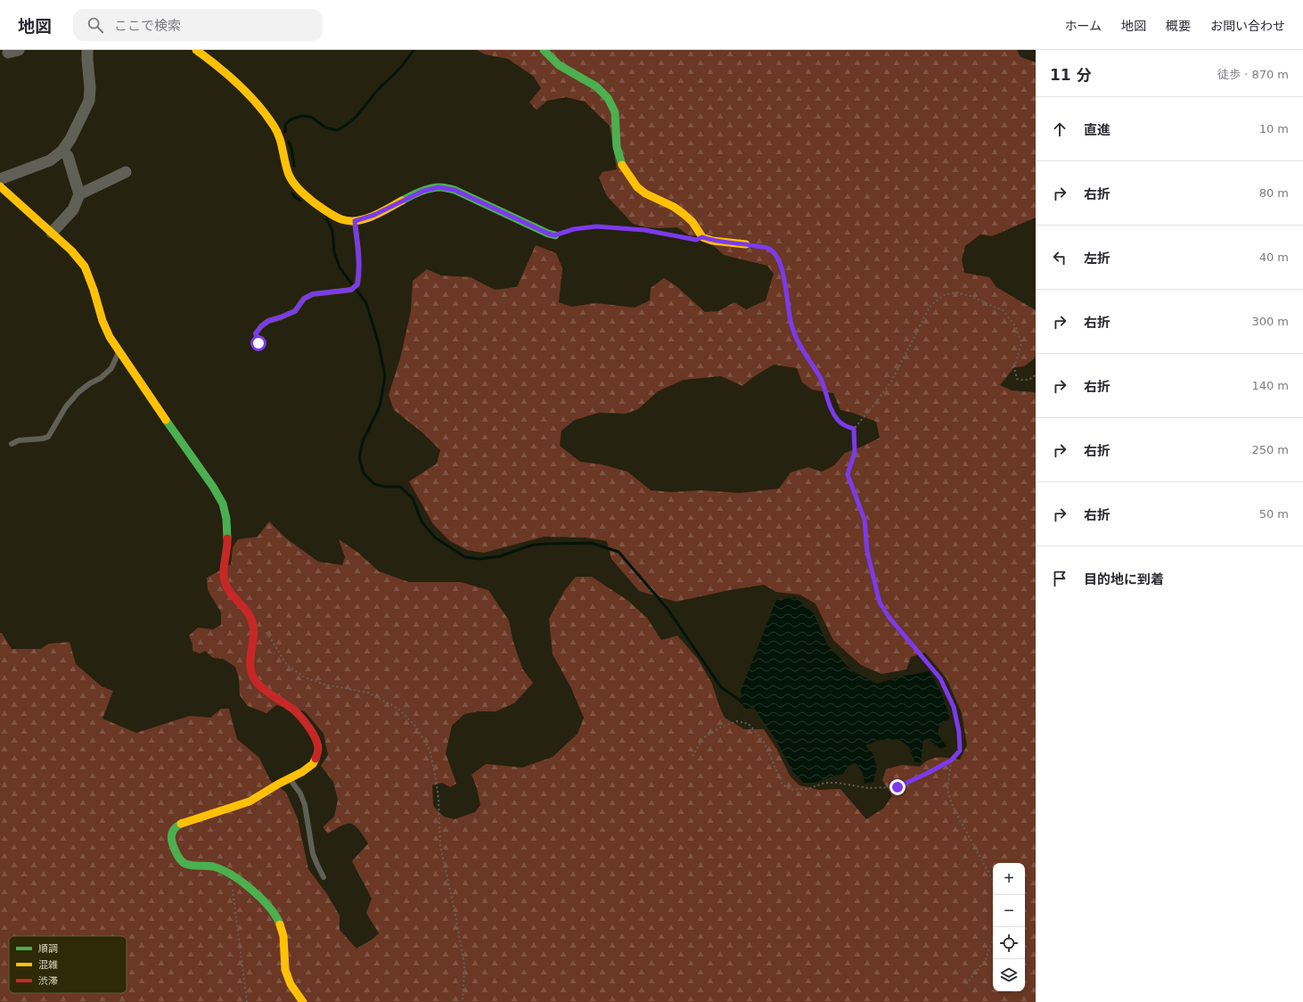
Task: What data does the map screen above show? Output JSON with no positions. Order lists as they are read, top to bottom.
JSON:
{
  "legend": ["順調", "混雑", "渋滞"],
  "page": {
    "header": "地図",
    "search": "ここで検索",
    "nav": [
      "ホーム",
      "地図",
      "概要",
      "お問い合わせ"
    ],
    "heading": ["11 分", "徒歩 · 870 m"],
    "list": [
      ["直進", "10 m"],
      ["右折", "80 m"],
      ["左折", "40 m"],
      ["右折", "300 m"],
      ["右折", "140 m"],
      ["右折", "250 m"],
      ["右折", "50 m"],
      "目的地に到着"
    ],
    "map_buttons": ["+", "−"]
  }
}
